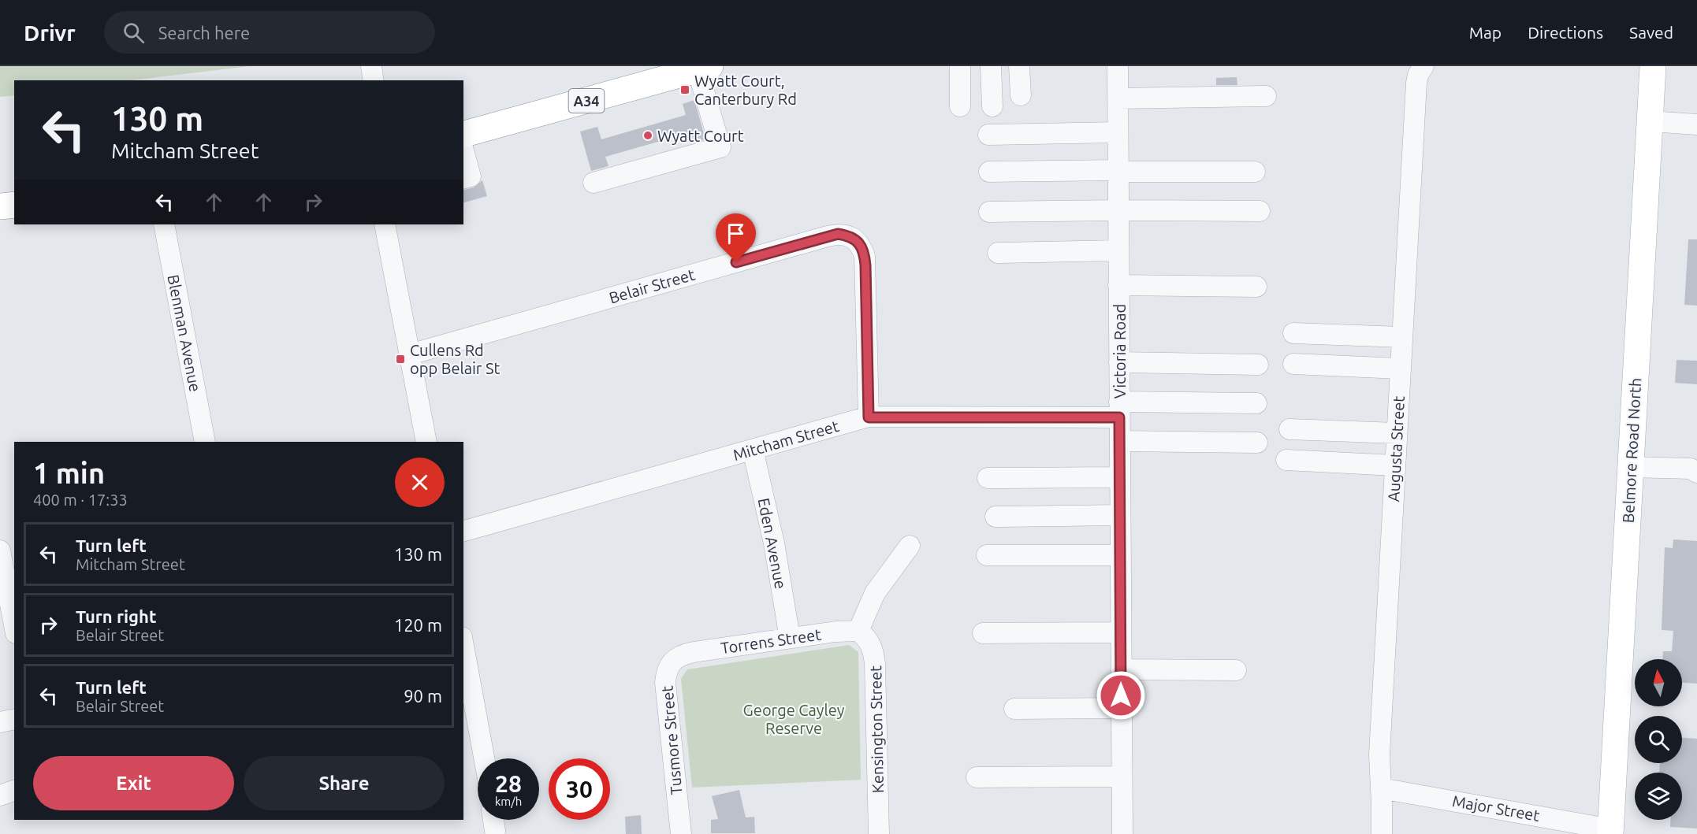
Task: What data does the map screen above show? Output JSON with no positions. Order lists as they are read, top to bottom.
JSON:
{
  "streets": {
    "main road": ["A34", "Belmore Road North"],
    "street": [
      "Belair Street",
      "Blenman Avenue",
      "Victoria Road",
      "Mitcham Street",
      "Augusta Street",
      "Eden Avenue",
      "Torrens Street",
      "Kensington Street",
      "Tusmore Street",
      "Major Street"
    ]
  },
  "crossings": [
    ["Belair Street", "Mitcham Street"],
    ["Victoria Road", "Mitcham Street"],
    ["Mitcham Street", "Eden Avenue"],
    ["Augusta Street", "Major Street"],
    ["Belmore Road North", "Major Street"],
    ["Eden Avenue", "Torrens Street"],
    ["Torrens Street", "Kensington Street"],
    ["Torrens Street", "Tusmore Street"]
  ],
  "parks": ["George Cayley Reserve"],
  "places": {
    "transit": ["Wyatt Court, Canterbury Rd", "Cullens Rd opp Belair St"],
    "other": ["Wyatt Court"]
  },
  "north": "top",
  "page": {
    "header": "Drivr",
    "search": "Search here",
    "nav": ["Map", "Directions", "Saved"],
    "turn": ["130 m", "Mitcham Street"],
    "heading": ["1 min", "400 m · 17:33"],
    "list": [
      {
        "name": "Turn left",
        "note": "Mitcham Street",
        "value": "130 m"
      },
      {
        "name": "Turn right",
        "note": "Belair Street",
        "value": "120 m"
      },
      {
        "name": "Turn left",
        "note": "Belair Street",
        "value": "90 m"
      }
    ],
    "buttons": ["Exit", "Share"],
    "speed": "28 km/h",
    "limit": "30"
  }
}
